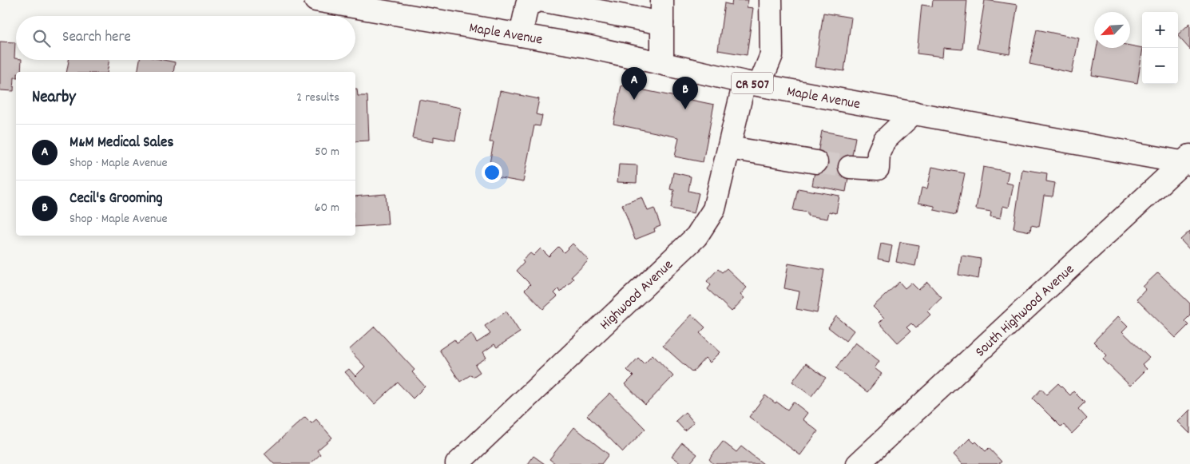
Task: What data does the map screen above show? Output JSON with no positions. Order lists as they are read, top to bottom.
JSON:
{
  "streets": {
    "street": [
      "Maple Avenue",
      "CR 507",
      "Highwood Avenue",
      "South Highwood Avenue"
    ]
  },
  "crossings": [
    ["Maple Avenue", "Highwood Avenue"],
    ["Maple Avenue", "South Highwood Avenue"]
  ],
  "north": "bottom left",
  "page": {
    "map_buttons": ["+", "−"],
    "search": "Search here",
    "pins": ["A", "B"],
    "heading": ["Nearby", "2 results"],
    "list": [
      {
        "mark": "A",
        "name": "M&M Medical Sales",
        "note": "Shop · Maple Avenue",
        "value": "50 m"
      },
      {
        "mark": "B",
        "name": "Cecil's Grooming",
        "note": "Shop · Maple Avenue",
        "value": "60 m"
      }
    ]
  }
}
